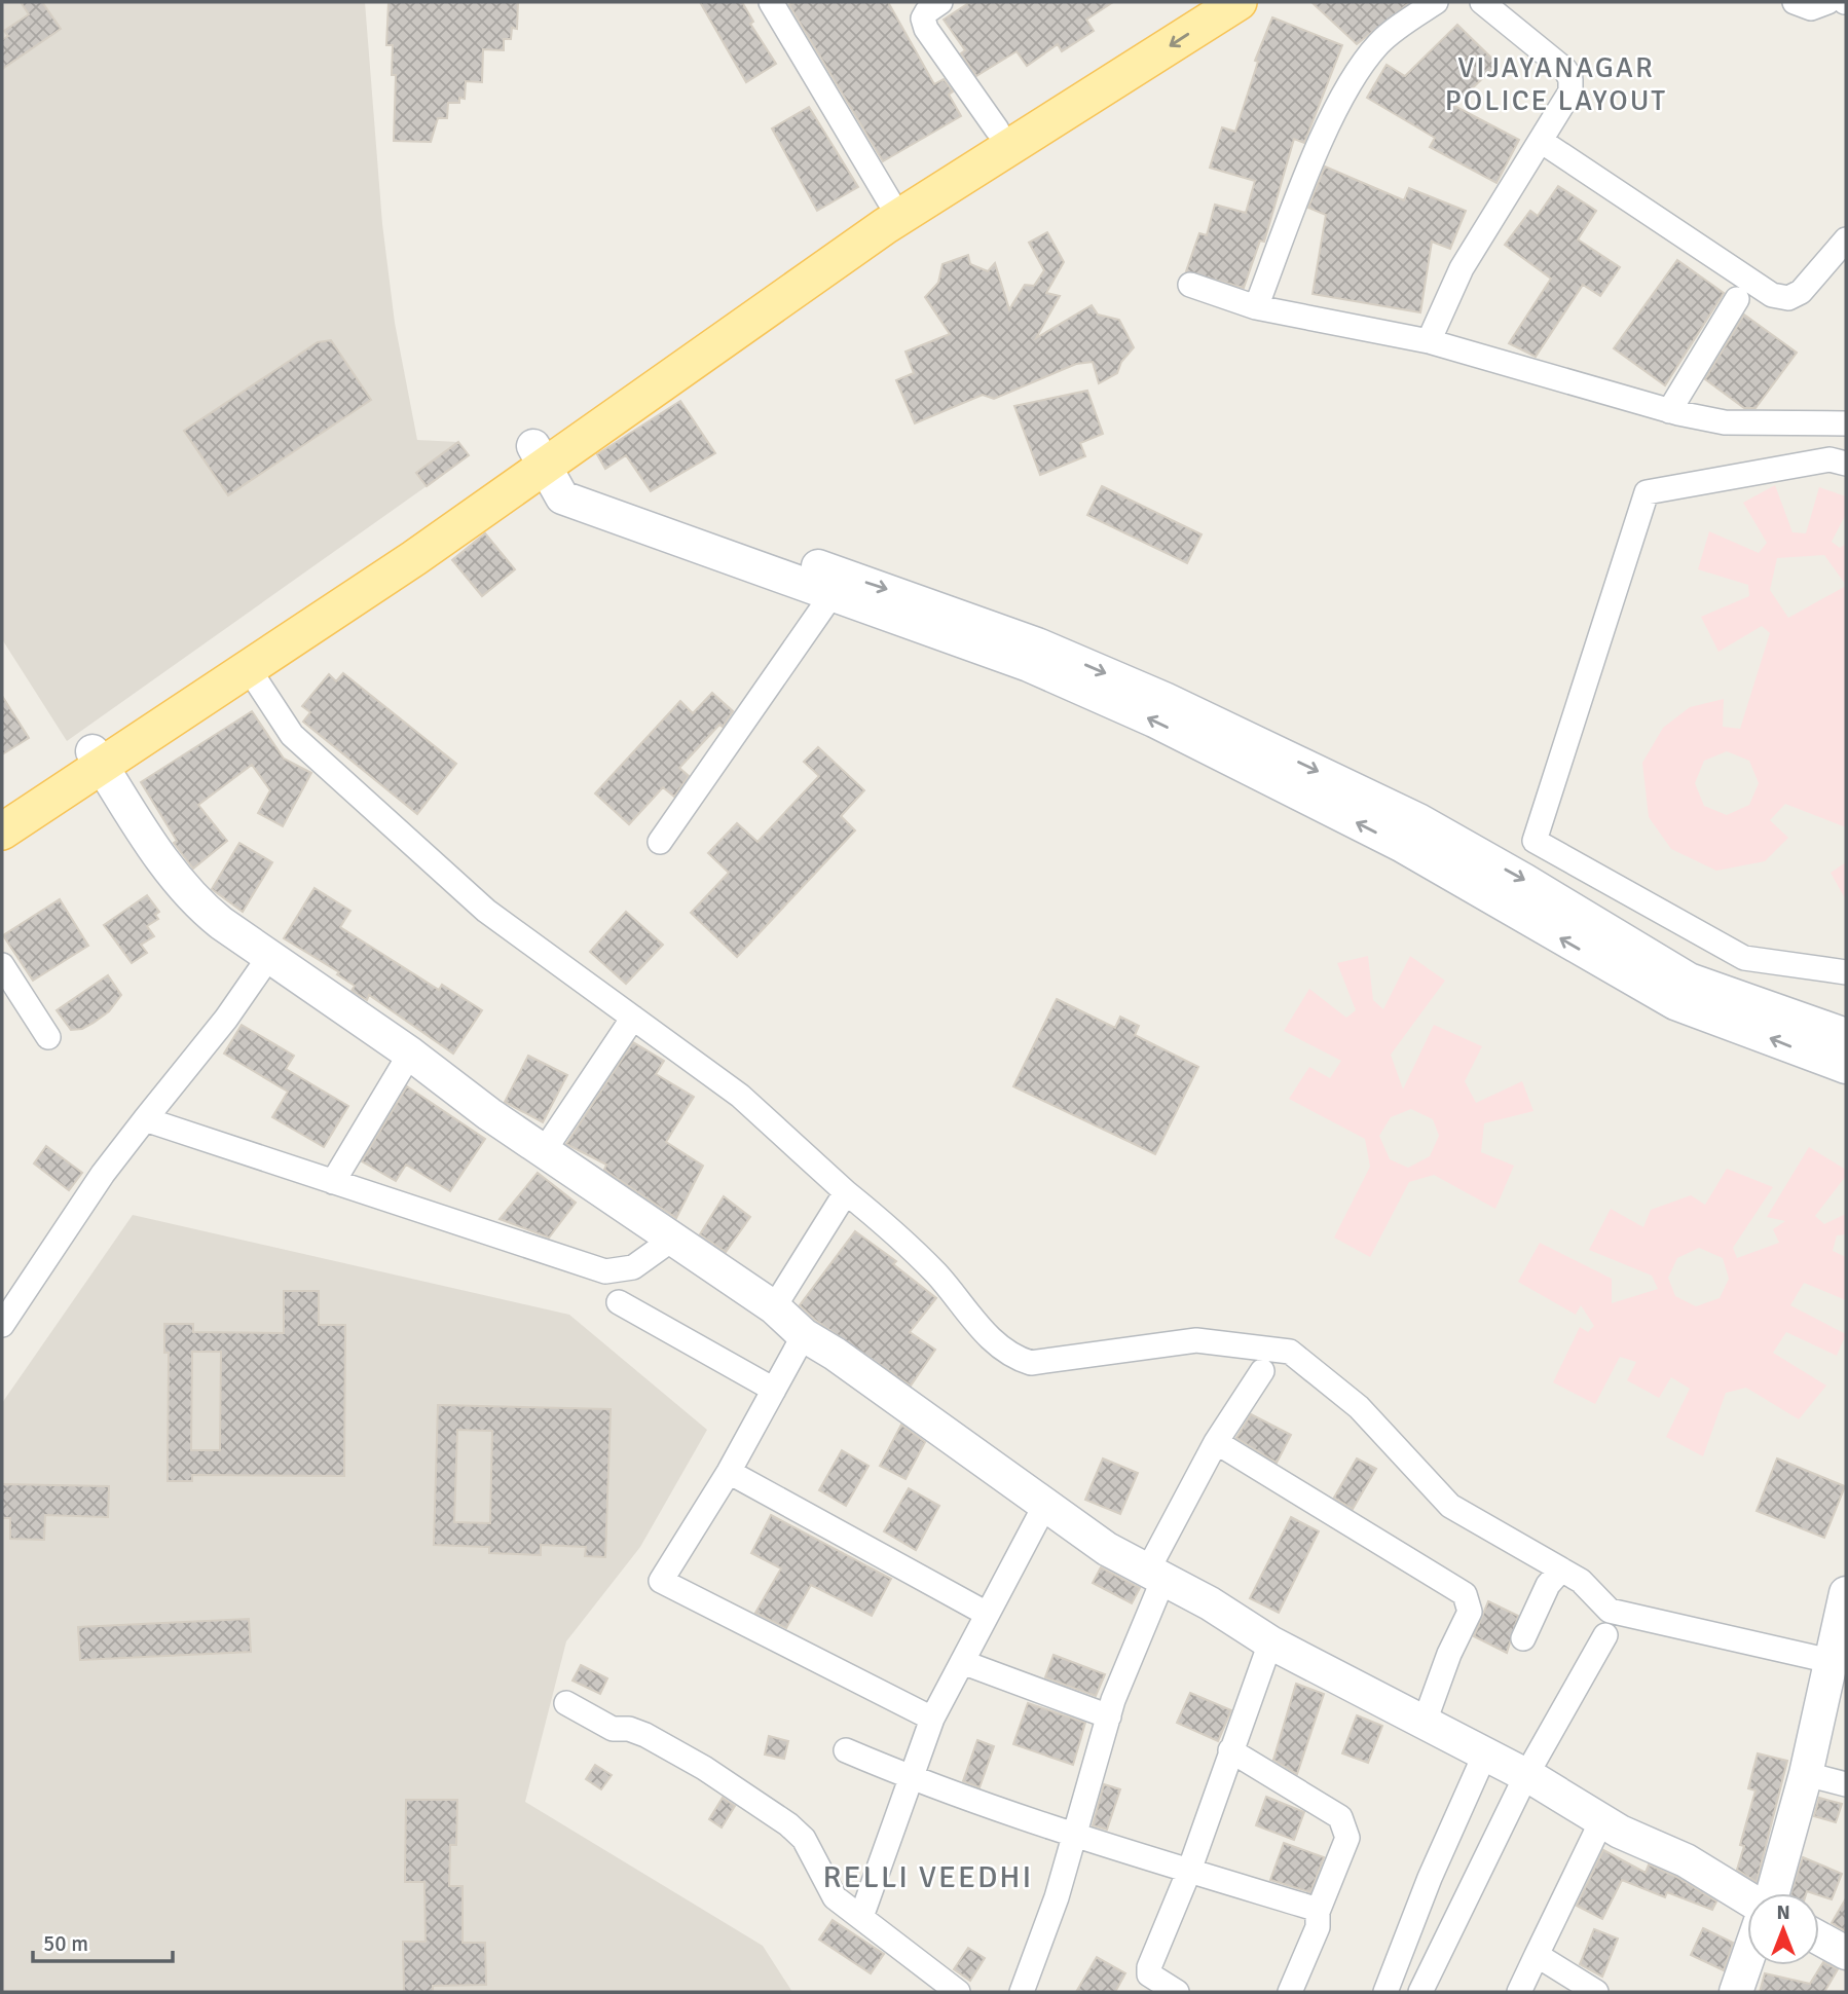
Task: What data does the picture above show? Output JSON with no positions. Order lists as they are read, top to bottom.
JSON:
{
  "districts": ["VIJAYANAGAR POLICE LAYOUT", "RELLI VEEDHI"],
  "scale_bar": "50 m",
  "north": "top"
}
